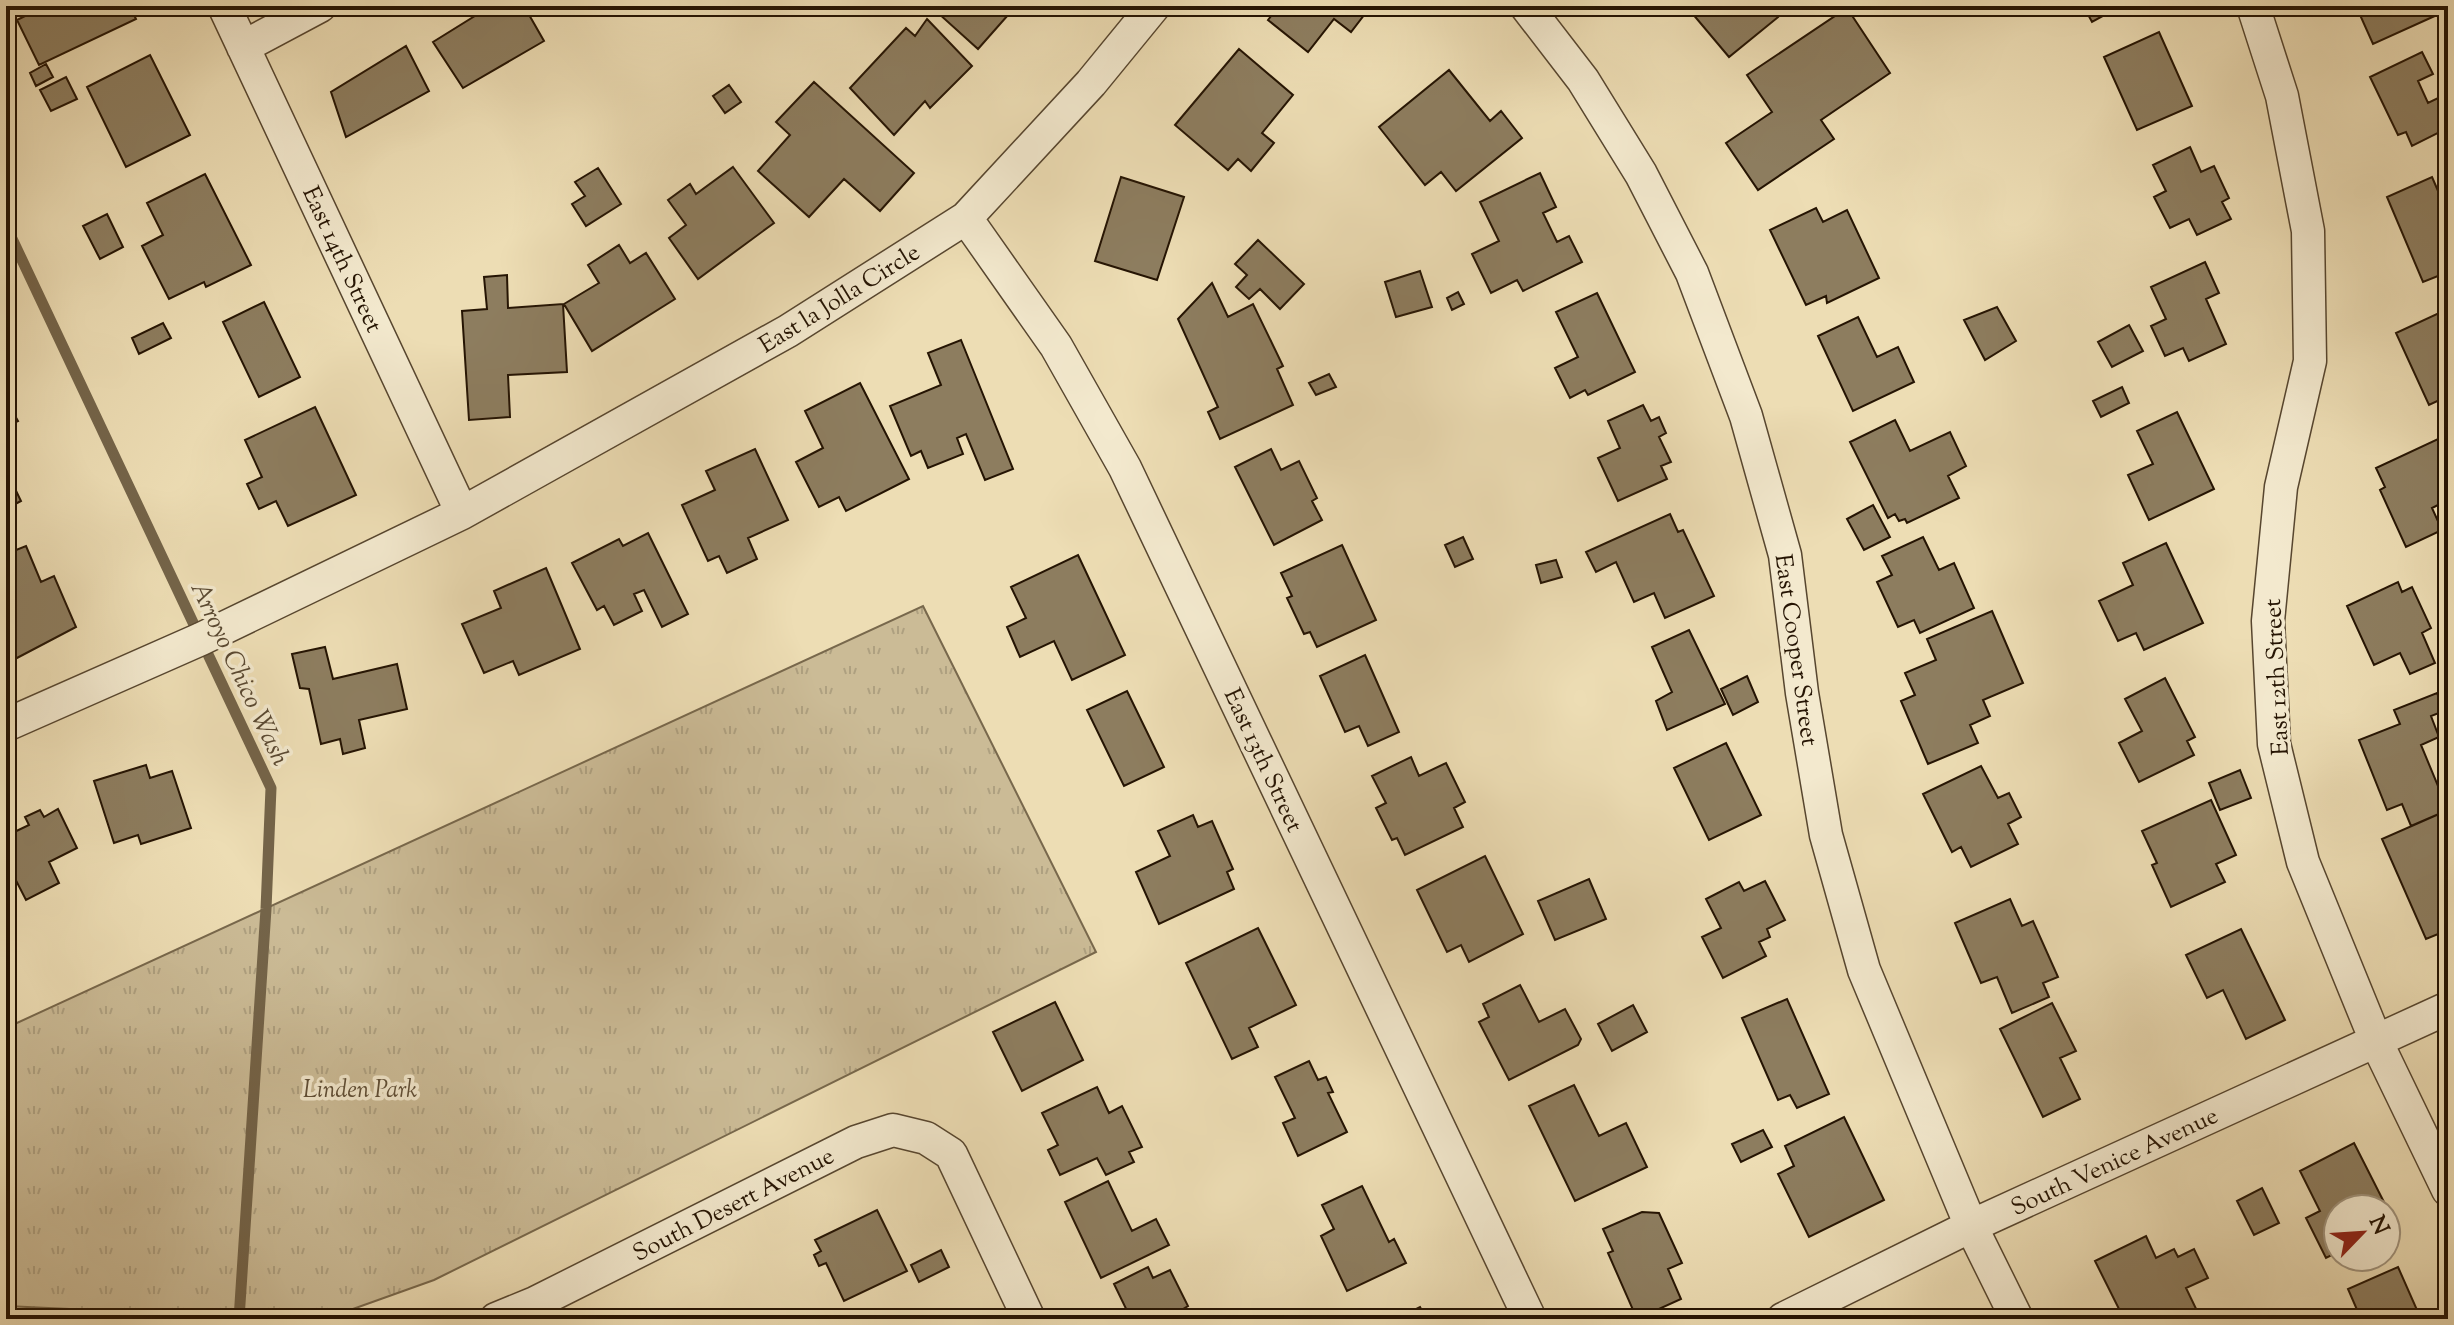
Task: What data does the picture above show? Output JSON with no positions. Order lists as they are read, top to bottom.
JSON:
{
  "streets": {
    "street": [
      "East 14th Street",
      "East la Jolla Circle",
      "East Cooper Street",
      "East 12th Street",
      "East 13th Street",
      "South Venice Avenue",
      "South Desert Avenue"
    ]
  },
  "crossings": [
    ["East 14th Street", "East la Jolla Circle"],
    ["East la Jolla Circle", "East 13th Street"],
    ["East Cooper Street", "South Venice Avenue"],
    ["East 12th Street", "South Venice Avenue"]
  ],
  "water": ["Arroyo Chico Wash"],
  "parks": ["Linden Park"],
  "north": "top right"
}
